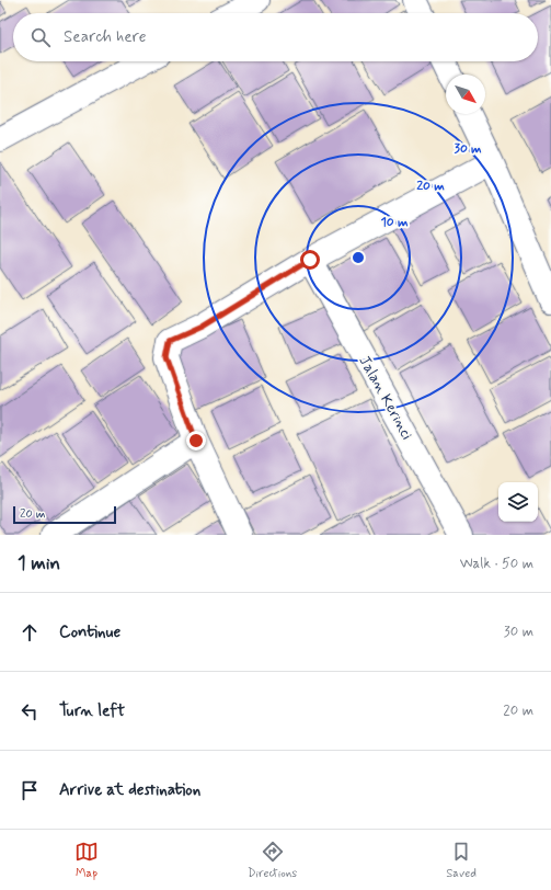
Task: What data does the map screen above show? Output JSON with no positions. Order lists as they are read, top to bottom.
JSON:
{
  "streets": {
    "street": ["Jalan Kerinci"]
  },
  "scale_bar": "20 m",
  "north": "bottom right",
  "page": {
    "search": "Search here",
    "scale": "20 m",
    "heading": ["1 min", "Walk · 50 m"],
    "list": [
      ["Continue", "30 m"],
      ["Turn left", "20 m"],
      "Arrive at destination"
    ],
    "nav": ["Map", "Directions", "Saved"]
  },
  "rings": ["30 m", "20 m", "10 m"]
}
